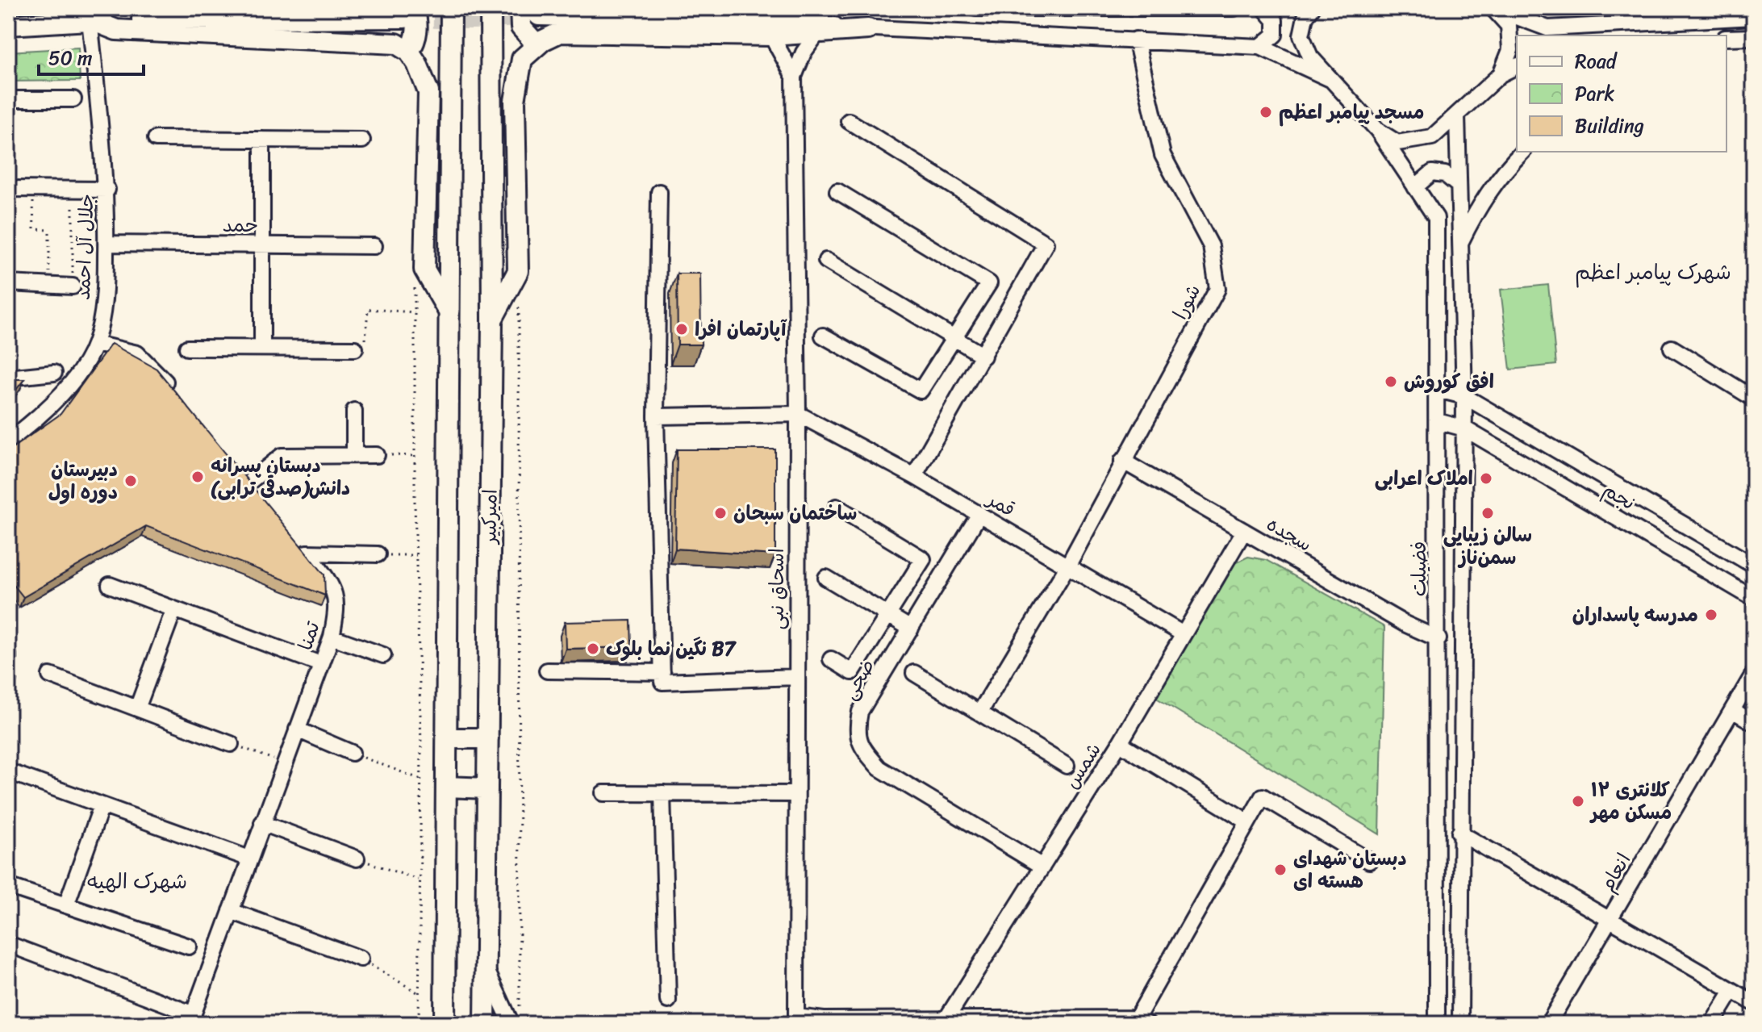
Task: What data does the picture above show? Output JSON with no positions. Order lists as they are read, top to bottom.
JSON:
{
  "streets": {
    "main road": ["امیرکبیر"],
    "street": [
      "حمد",
      "جلال آل احمد",
      "شورا",
      "نجم",
      "قمر",
      "سجده",
      "فضیلت",
      "اسحاق نبی",
      "تمنا",
      "ضحی",
      "شمس",
      "انعام"
    ]
  },
  "crossings": [
    ["حمد", "جلال آل احمد"],
    ["شورا", "قمر"],
    ["شورا", "سجده"],
    ["نجم", "فضیلت"],
    ["قمر", "اسحاق نبی"],
    ["قمر", "ضحی"],
    ["قمر", "شمس"],
    ["سجده", "فضیلت"],
    ["سجده", "شمس"],
    ["ضحی", "شمس"]
  ],
  "districts": ["شهرک پیامبر اعظم", "شهرک الهیه"],
  "places": [
    "مسجد پیامبر اعظم",
    "آپارتمان افرا",
    "افق کوروش",
    "دبستان پسرانه دانش(صدقی ترابی)",
    "املاک اعرابی",
    "دبیرستان دوره اول",
    "ساختمان سبحان",
    "سالن زیبایی سمن‌ناز",
    "مدرسه پاسداران",
    "نگین نما بلوک B7",
    "کلانتری ۱۲ مسکن مهر",
    "دبستان شهدای هسته ای"
  ],
  "legend": ["Road", "Park", "Building"],
  "scale_bar": "50 m"
}
